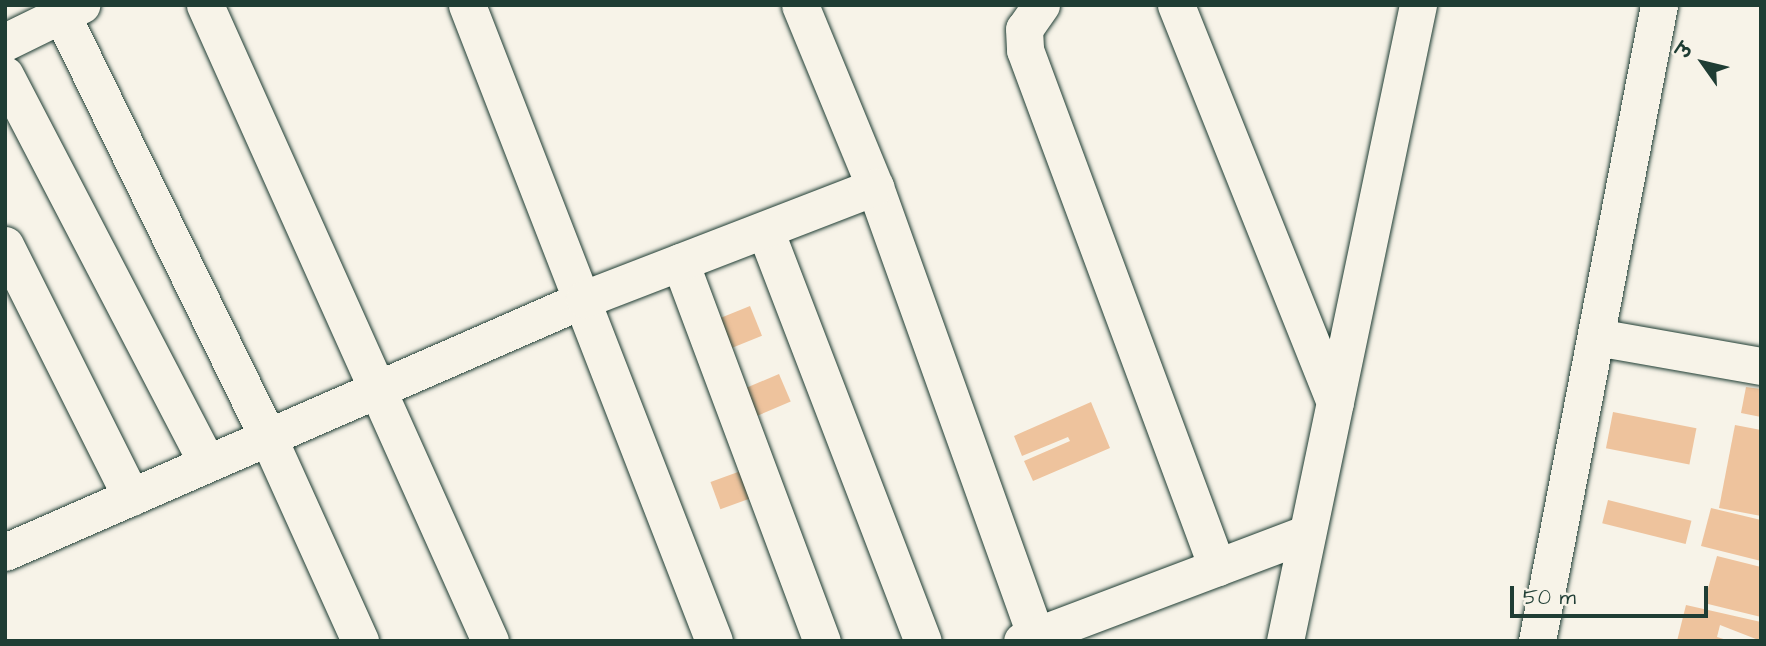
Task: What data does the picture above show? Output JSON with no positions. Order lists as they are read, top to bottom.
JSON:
{
  "scale_bar": "50 m",
  "north": "top left"
}
